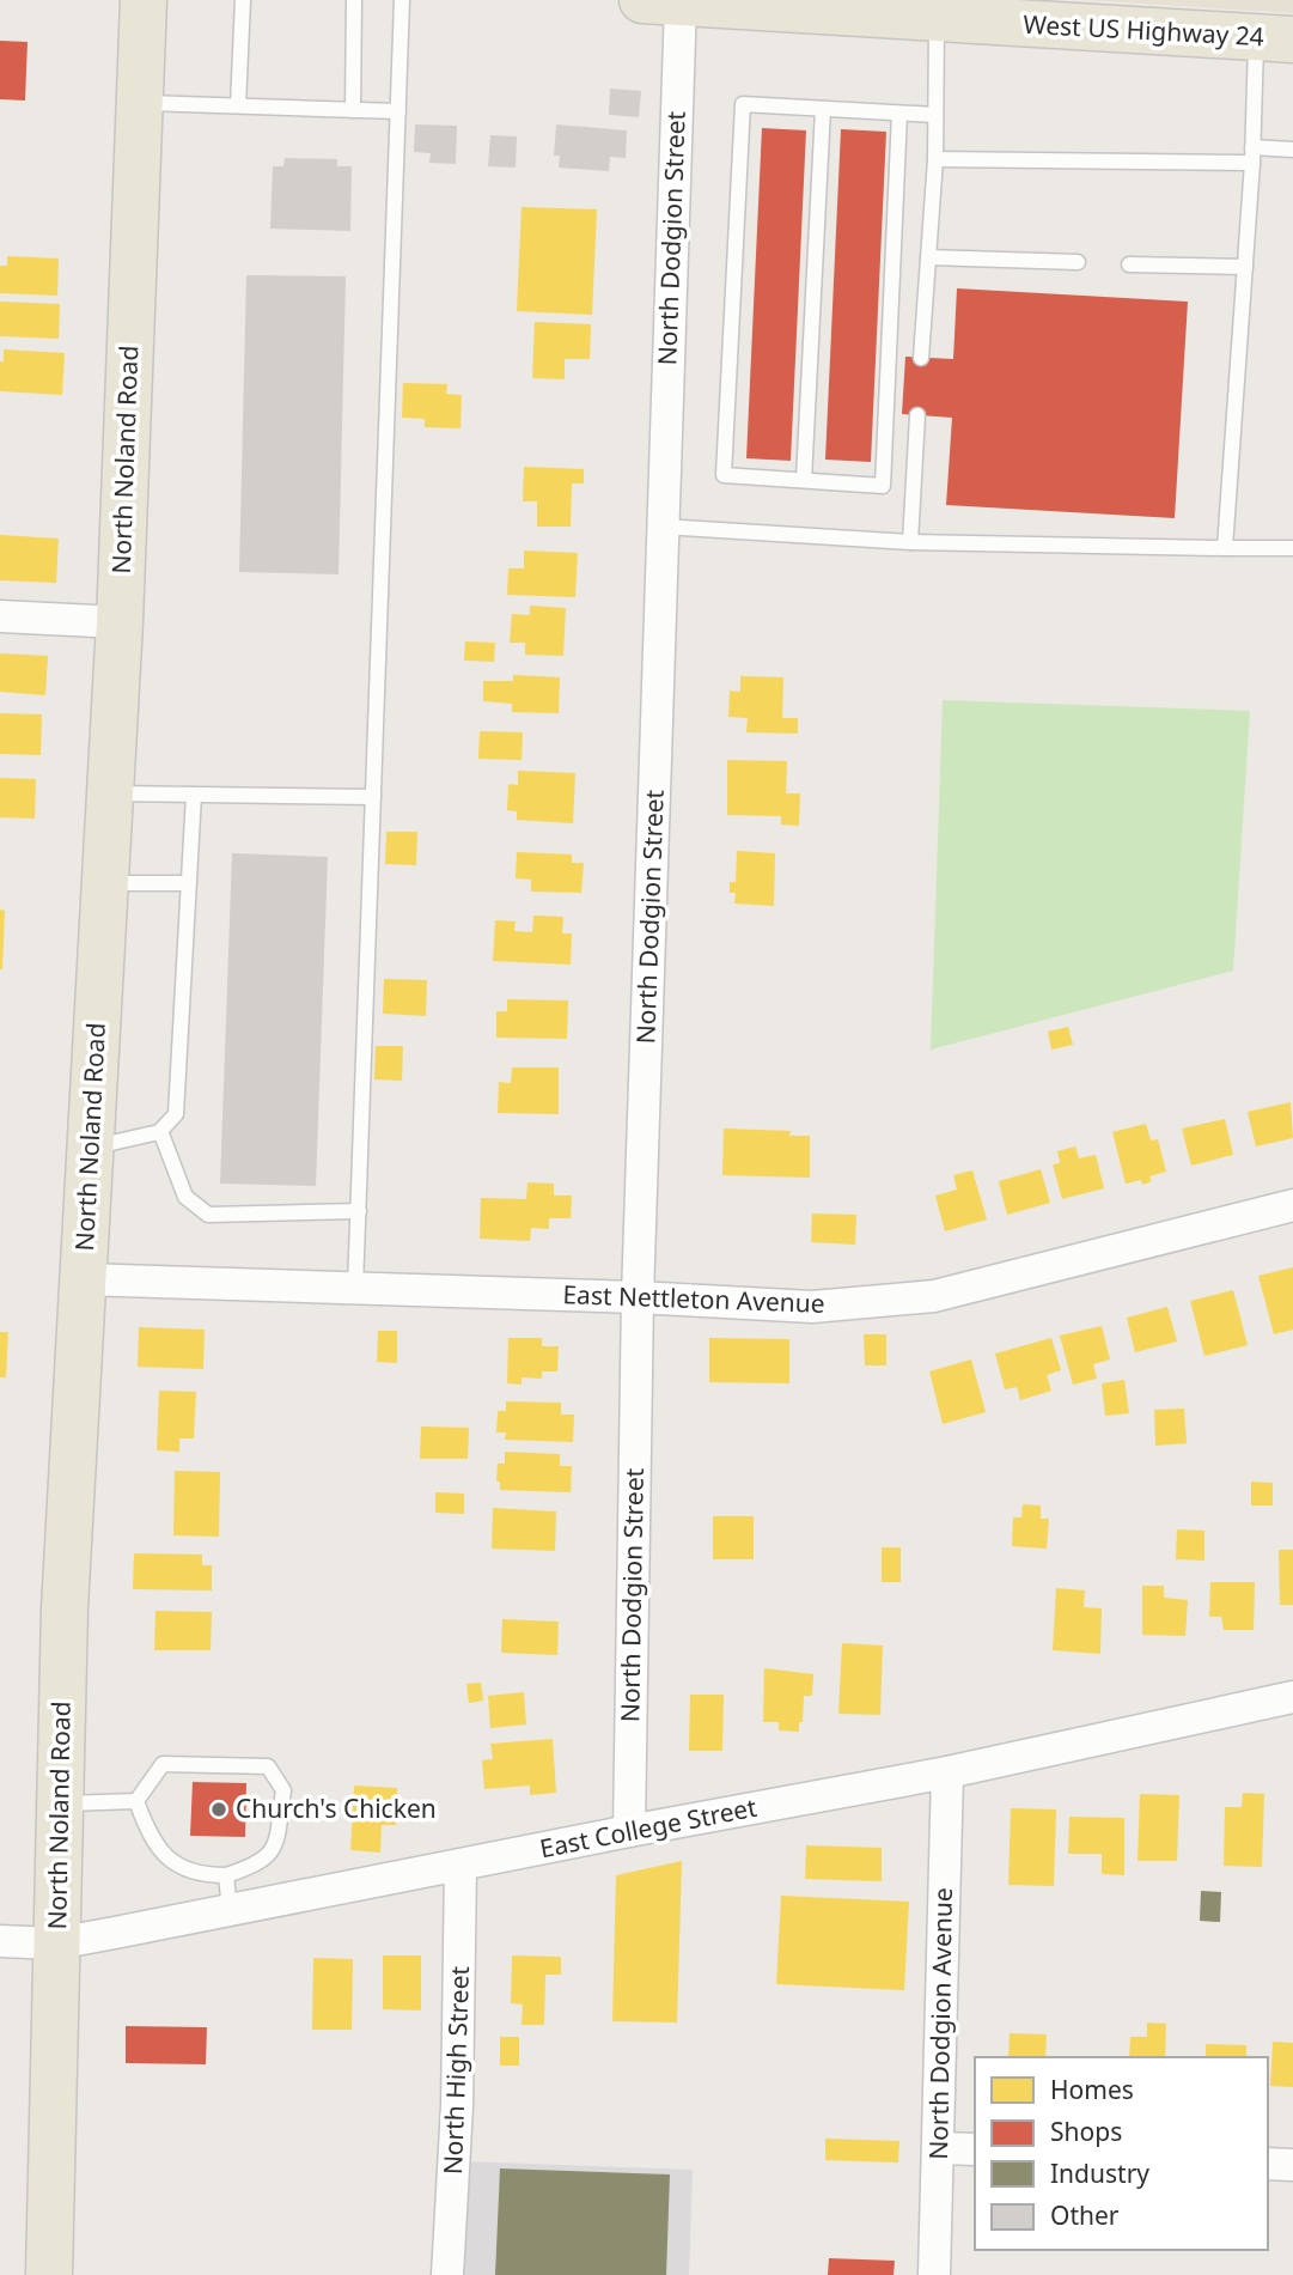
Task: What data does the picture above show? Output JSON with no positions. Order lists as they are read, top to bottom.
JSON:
{
  "streets": {
    "main road": ["West US Highway 24", "North Noland Road"],
    "street": [
      "North Dodgion Street",
      "East Nettleton Avenue",
      "East College Street",
      "North Dodgion Avenue",
      "North High Street"
    ]
  },
  "crossings": [
    ["West US Highway 24", "North Dodgion Street"],
    ["North Dodgion Street", "East Nettleton Avenue"],
    ["North Dodgion Street", "East College Street"],
    ["North Noland Road", "East Nettleton Avenue"],
    ["North Noland Road", "East College Street"],
    ["East College Street", "North Dodgion Avenue"],
    ["East College Street", "North High Street"]
  ],
  "places": ["Church's Chicken"],
  "legend": [
    "Homes",
    "Shops",
    "Industry",
    "Other"
  ]
}
